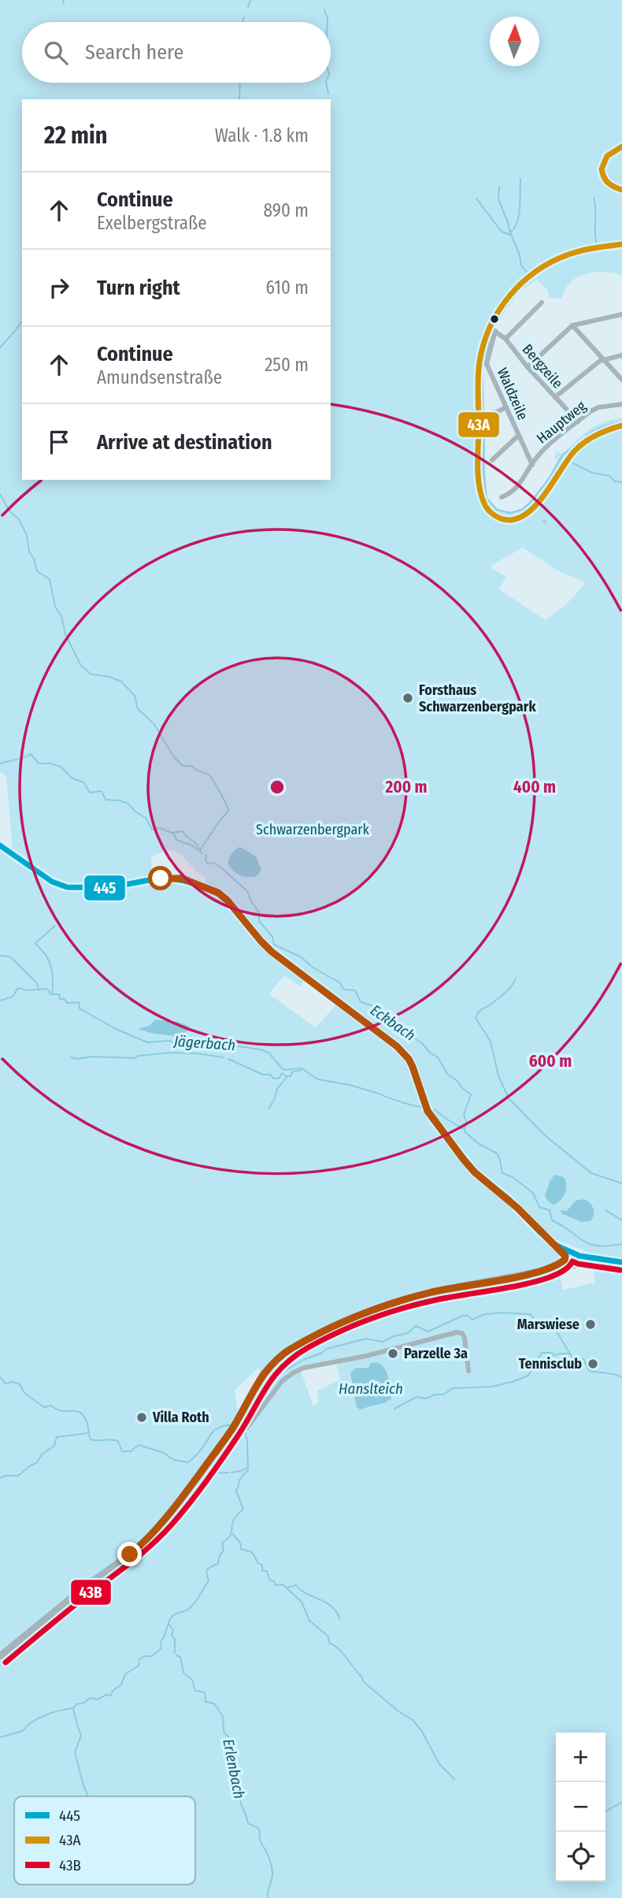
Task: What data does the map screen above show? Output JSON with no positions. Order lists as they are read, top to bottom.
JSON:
{
  "streets": {
    "street": ["Bergzeile", "Waldzeile", "Hauptweg"]
  },
  "crossings": [
    ["Bergzeile", "Waldzeile"],
    ["Bergzeile", "Hauptweg"],
    ["Waldzeile", "Hauptweg"]
  ],
  "water": [
    "Eckbach",
    "Jägerbach",
    "Hanslteich",
    "Erlenbach"
  ],
  "parks": ["Schwarzenbergpark"],
  "places": [
    "Forsthaus Schwarzenbergpark",
    "Marswiese",
    "Parzelle 3a",
    "Tennisclub",
    "Villa Roth"
  ],
  "lines": ["transit line 43A", "transit line 445", "transit line 43B"],
  "legend": ["445", "43A", "43B"],
  "north": "top",
  "page": {
    "search": "Search here",
    "heading": ["22 min", "Walk · 1.8 km"],
    "list": [
      ["Continue", "Exelbergstraße", "890 m"],
      ["Turn right", "610 m"],
      ["Continue", "Amundsenstraße", "250 m"],
      "Arrive at destination"
    ],
    "map_buttons": ["+", "−"]
  },
  "rings": ["200 m", "400 m", "600 m"]
}
